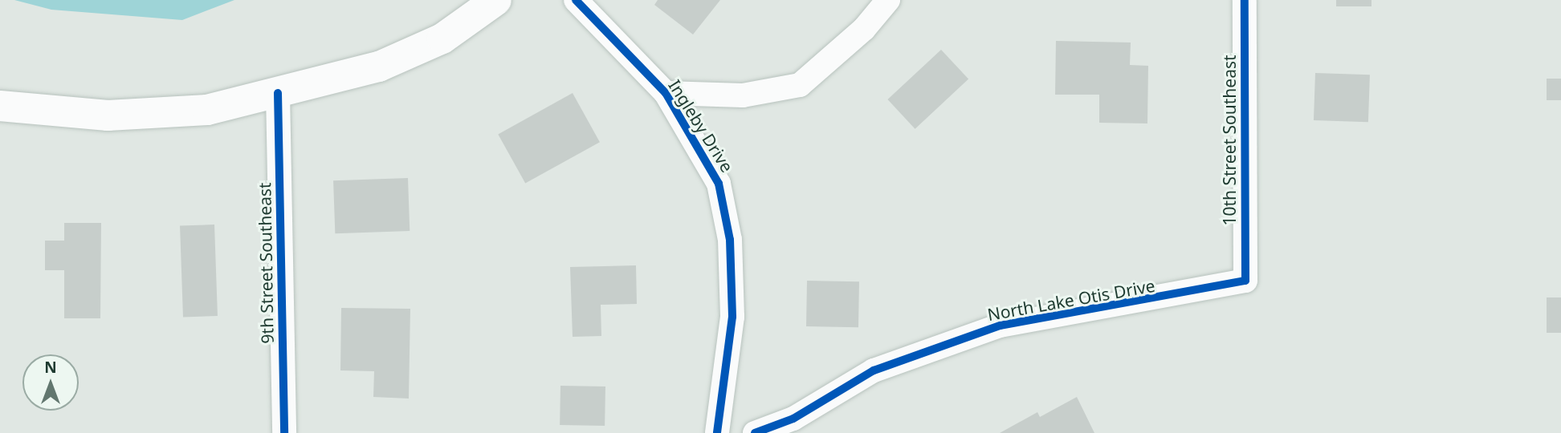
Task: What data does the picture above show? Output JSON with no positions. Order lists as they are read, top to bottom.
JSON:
{
  "streets": {
    "street": [
      "Ingleby Drive",
      "10th Street Southeast",
      "9th Street Southeast",
      "North Lake Otis Drive"
    ]
  },
  "crossings": [
    ["10th Street Southeast", "North Lake Otis Drive"]
  ],
  "north": "top"
}
